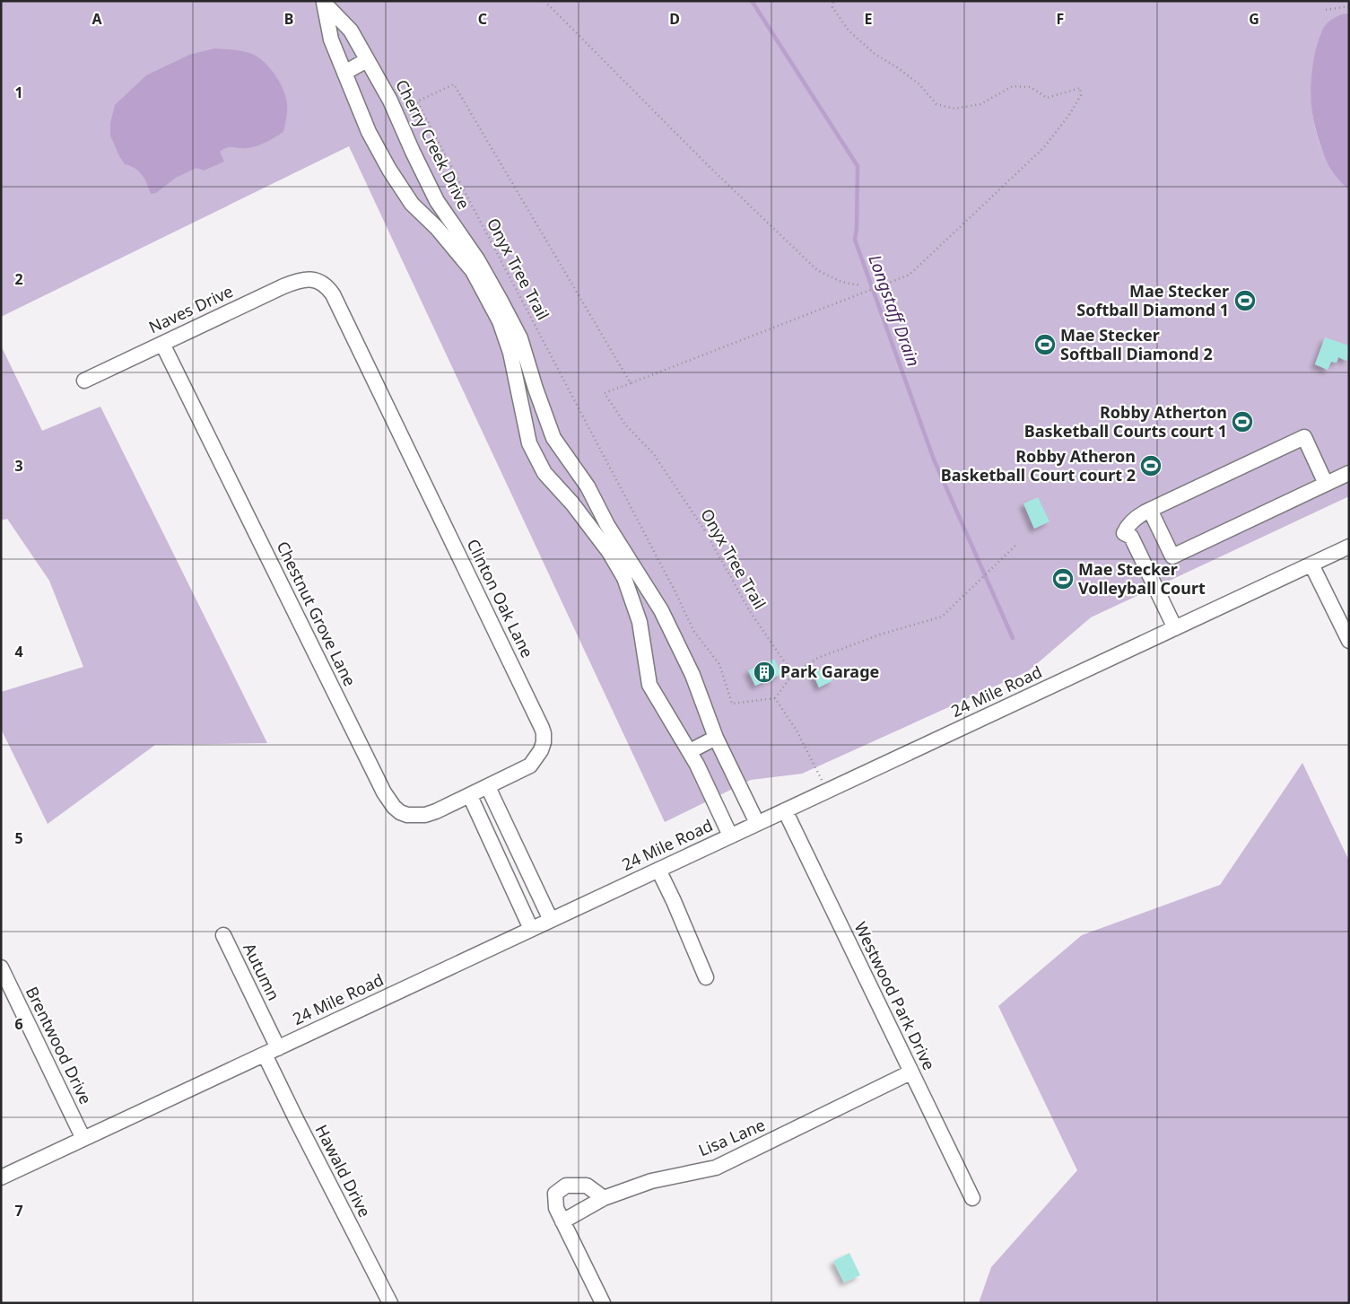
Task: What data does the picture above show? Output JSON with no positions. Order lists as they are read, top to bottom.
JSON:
{
  "streets": {
    "street": [
      "Cherry Creek Drive",
      "Naves Drive",
      "Clinton Oak Lane",
      "Chestnut Grove Lane",
      "24 Mile Road",
      "Autumn",
      "Westwood Park Drive",
      "Brentwood Drive",
      "Lisa Lane",
      "Hawald Drive"
    ],
    "path": ["Onyx Tree Trail"]
  },
  "crossings": [
    ["Cherry Creek Drive", "24 Mile Road"],
    ["Naves Drive", "Clinton Oak Lane"],
    ["Naves Drive", "Chestnut Grove Lane"],
    ["Clinton Oak Lane", "Chestnut Grove Lane"],
    ["24 Mile Road", "Autumn"],
    ["24 Mile Road", "Westwood Park Drive"],
    ["24 Mile Road", "Brentwood Drive"],
    ["24 Mile Road", "Hawald Drive"],
    ["Autumn", "Hawald Drive"],
    ["Westwood Park Drive", "Lisa Lane"]
  ],
  "water": ["Longstaff Drain"],
  "places": {
    "sports": [
      "Mae Stecker Softball Diamond 1",
      "Mae Stecker Softball Diamond 2",
      "Robby Atherton Basketball Courts court 1",
      "Robby Atheron Basketball Court court 2",
      "Mae Stecker Volleyball Court"
    ],
    "building": ["Park Garage"]
  },
  "grid": {
    "columns": [
      "A",
      "B",
      "C",
      "D",
      "E",
      "F",
      "G"
    ],
    "rows": [
      "1",
      "2",
      "3",
      "4",
      "5",
      "6",
      "7"
    ]
  }
}
